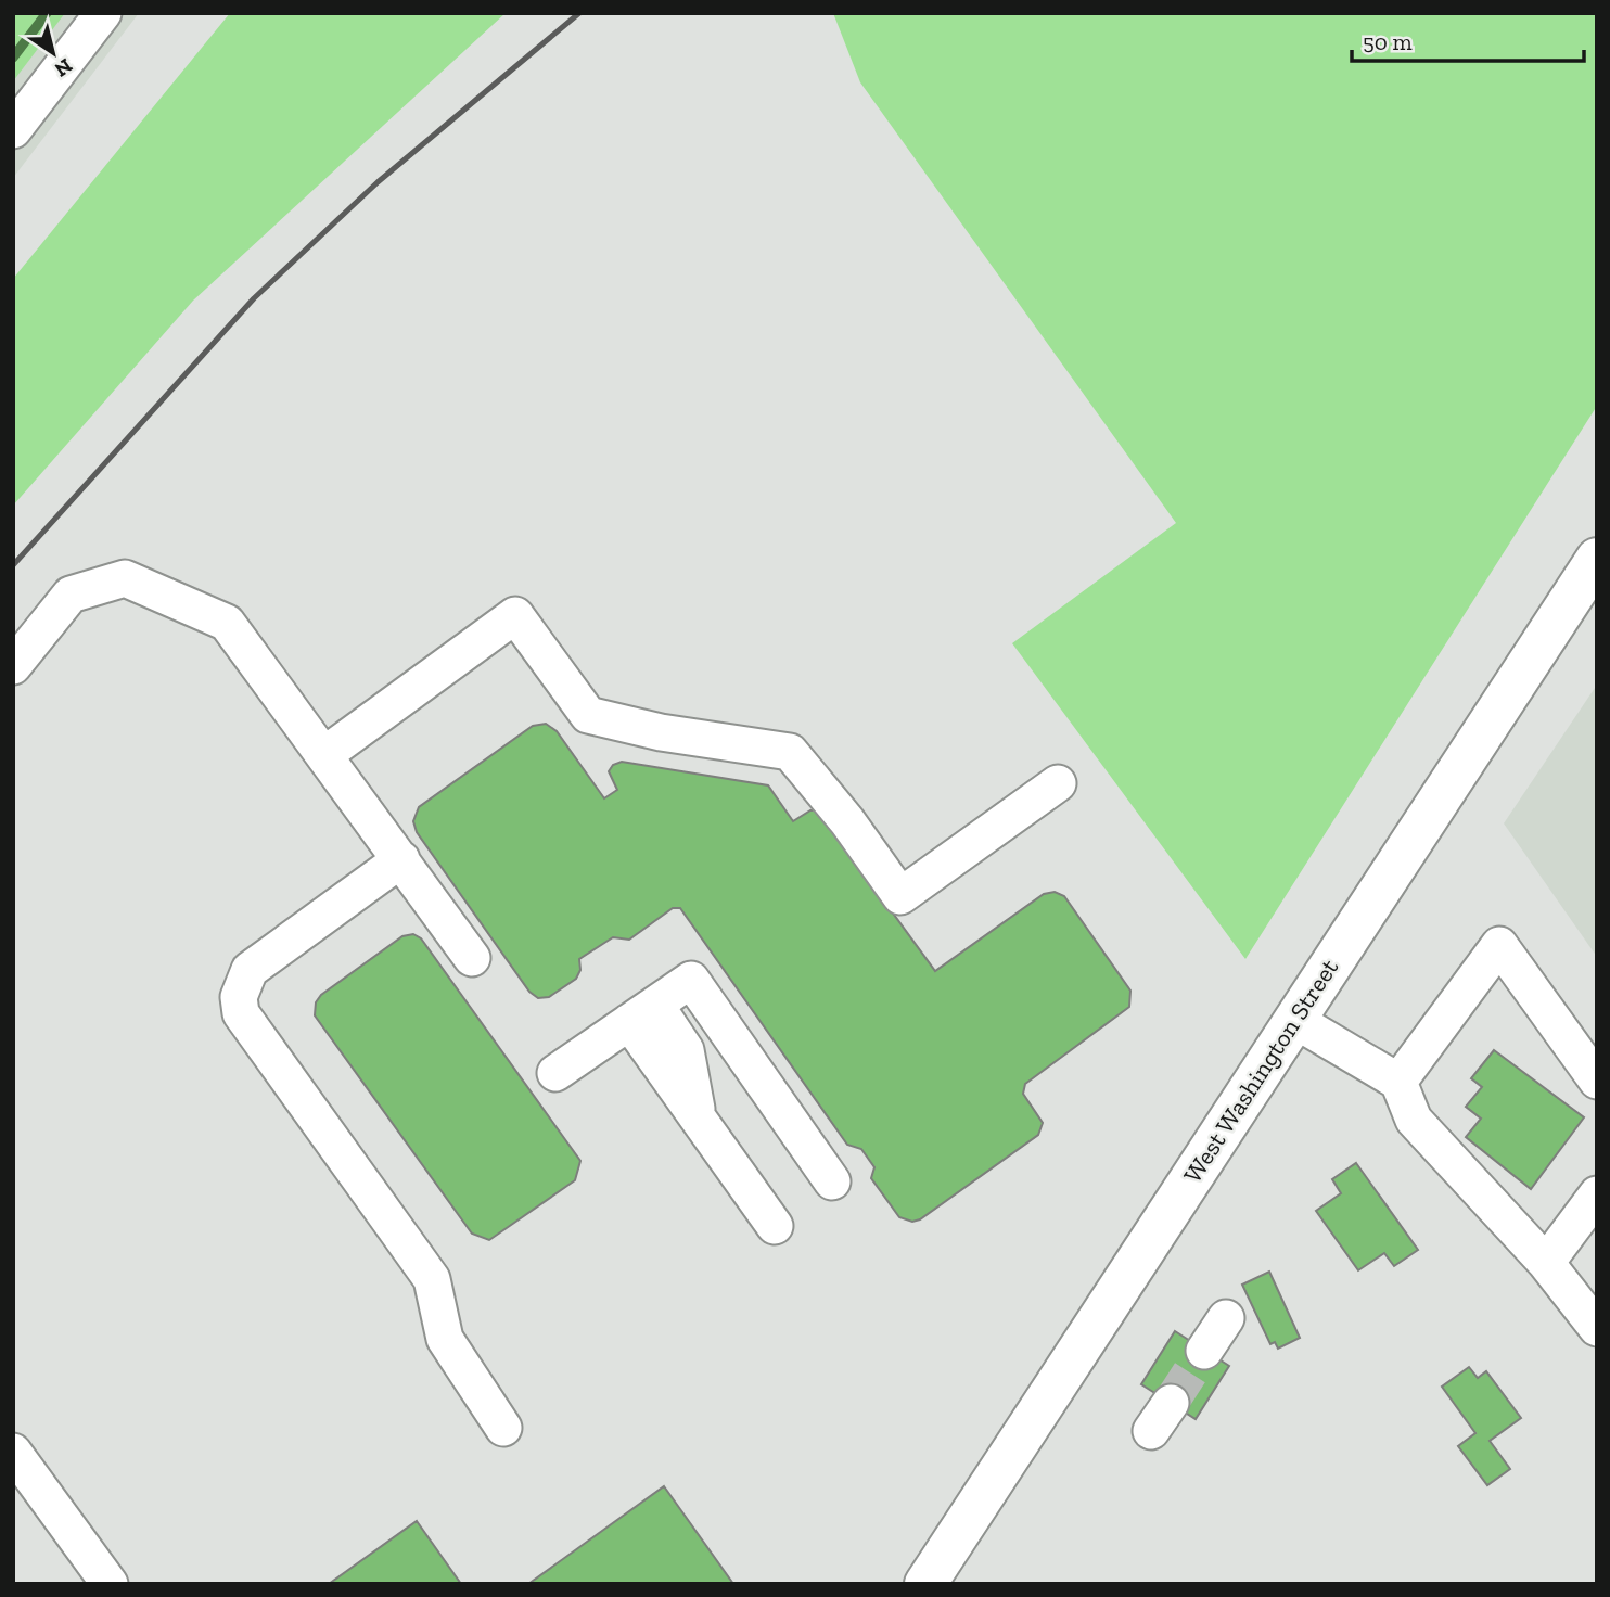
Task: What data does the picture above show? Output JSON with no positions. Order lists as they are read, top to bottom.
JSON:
{
  "streets": {
    "main road": ["West Washington Street"]
  },
  "scale_bar": "50 m",
  "north": "bottom right"
}
